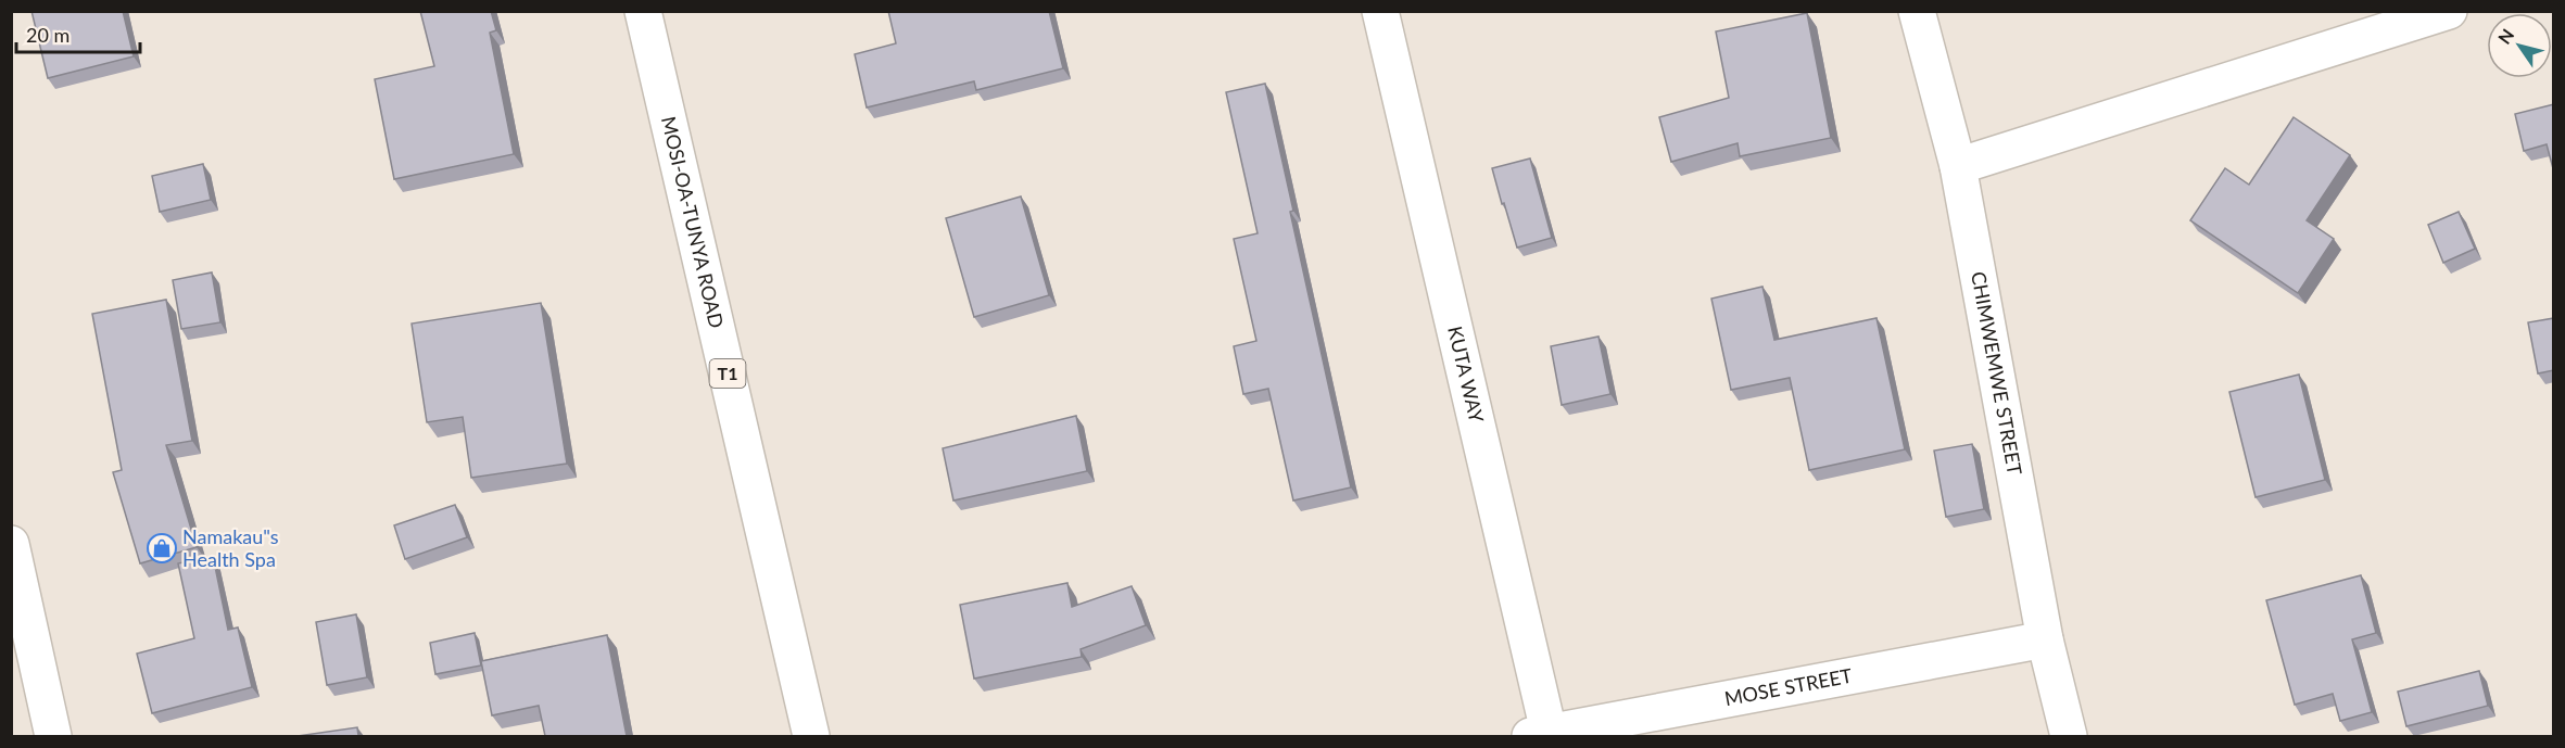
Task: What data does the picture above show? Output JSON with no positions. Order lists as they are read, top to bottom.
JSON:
{
  "streets": {
    "main road": [
      "MOSI-OA-TUNYA ROAD",
      "T1",
      "KUTA WAY",
      "CHIMWEMWE STREET",
      "MOSE STREET"
    ]
  },
  "crossings": [
    ["KUTA WAY", "MOSE STREET"],
    ["CHIMWEMWE STREET", "MOSE STREET"]
  ],
  "places": {
    "shop": ["Namakau\"s Health Spa"]
  },
  "scale_bar": "20 m",
  "north": "top left"
}
